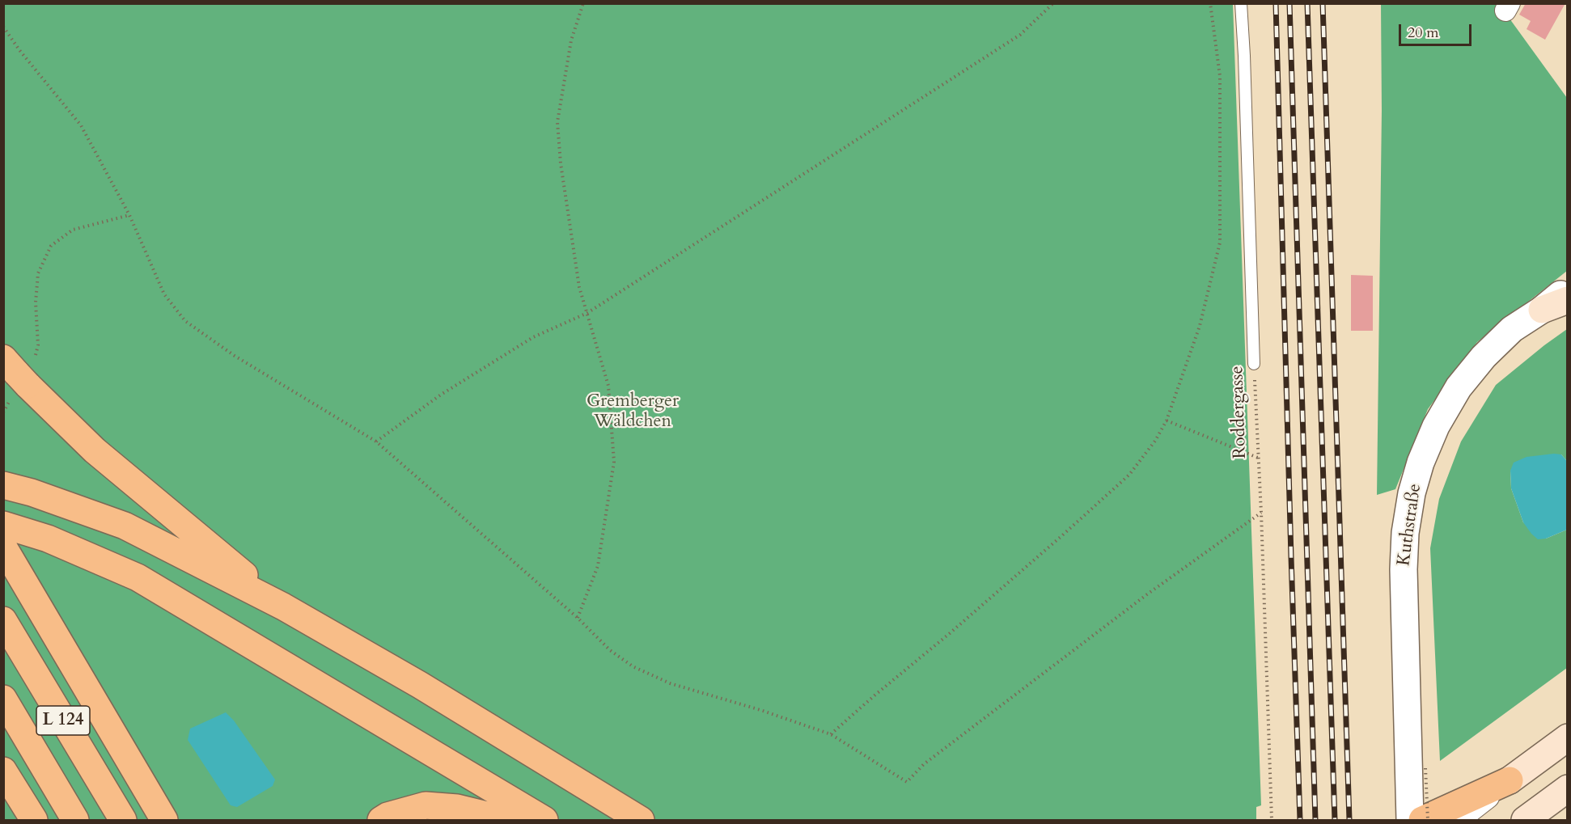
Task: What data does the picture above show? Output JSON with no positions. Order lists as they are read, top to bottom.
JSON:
{
  "streets": {
    "highway": ["L 124"],
    "street": ["Kuthstraße"],
    "lane": ["Roddergasse"]
  },
  "parks": ["Gremberger Wäldchen"],
  "scale_bar": "20 m"
}
